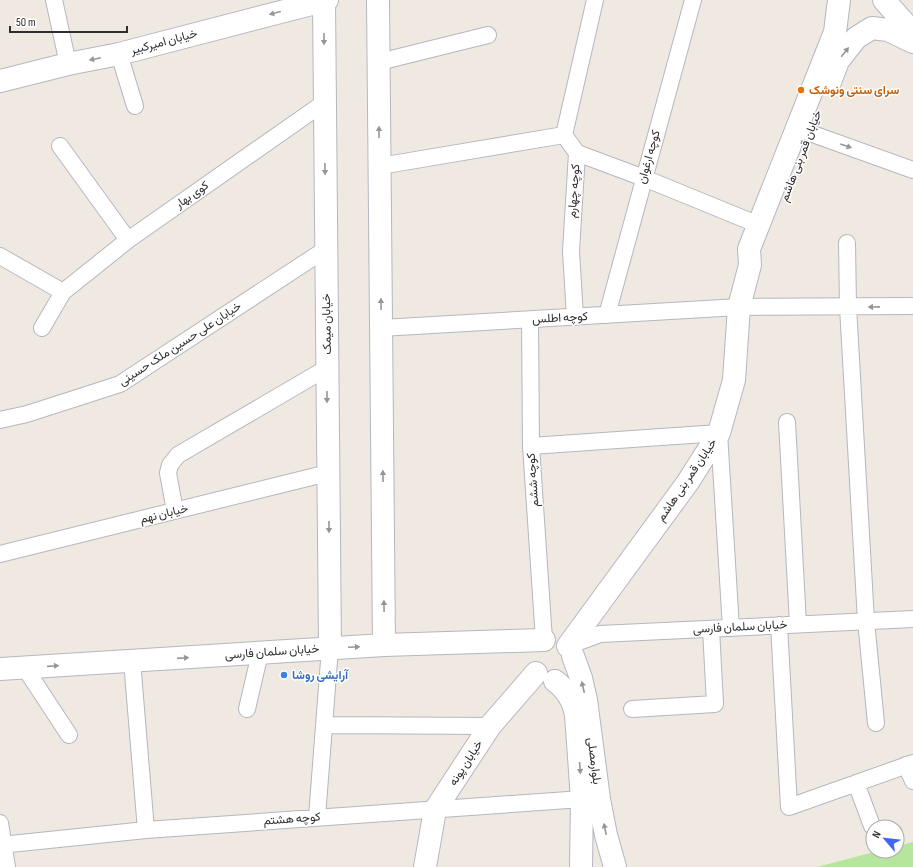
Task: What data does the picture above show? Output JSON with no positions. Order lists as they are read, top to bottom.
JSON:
{
  "streets": {
    "street": [
      "خیابان امیرکبیر",
      "خیابان قمر بنی هاشم",
      "کوچه ارغوان",
      "کوچه چهارم",
      "کوی بهار",
      "کوچه اطلس",
      "خیابان میمک",
      "خیابان علی حسین ملک حسینی",
      "کوچه ششم",
      "خیابان نهم",
      "خیابان سلمان فارسی",
      "بلوارمصلی",
      "خیابان پونه",
      "کوچه هشتم"
    ]
  },
  "crossings": [
    ["خیابان امیرکبیر", "خیابان میمک"],
    ["خیابان قمر بنی هاشم", "کوچه اطلس"],
    ["خیابان قمر بنی هاشم", "کوچه ششم"],
    ["خیابان قمر بنی هاشم", "خیابان سلمان فارسی"],
    ["خیابان قمر بنی هاشم", "بلوارمصلی"],
    ["خیابان قمر بنی هاشم", "خیابان پونه"],
    ["کوچه ارغوان", "کوچه اطلس"],
    ["کوچه چهارم", "کوچه اطلس"],
    ["کوی بهار", "خیابان میمک"],
    ["کوچه اطلس", "کوچه ششم"],
    ["خیابان میمک", "خیابان علی حسین ملک حسینی"],
    ["خیابان میمک", "خیابان نهم"],
    ["خیابان میمک", "خیابان سلمان فارسی"],
    ["کوچه ششم", "خیابان سلمان فارسی"],
    ["کوچه ششم", "بلوارمصلی"],
    ["کوچه ششم", "خیابان پونه"],
    ["خیابان سلمان فارسی", "بلوارمصلی"],
    ["خیابان سلمان فارسی", "خیابان پونه"],
    ["بلوارمصلی", "خیابان پونه"],
    ["بلوارمصلی", "کوچه هشتم"],
    ["خیابان پونه", "کوچه هشتم"]
  ],
  "one_way": ["خیابان امیرکبیر"],
  "places": ["سرای سنتی ونوشک", "آرایشی روشا"],
  "scale_bar": "50 m",
  "north": "top left"
}
